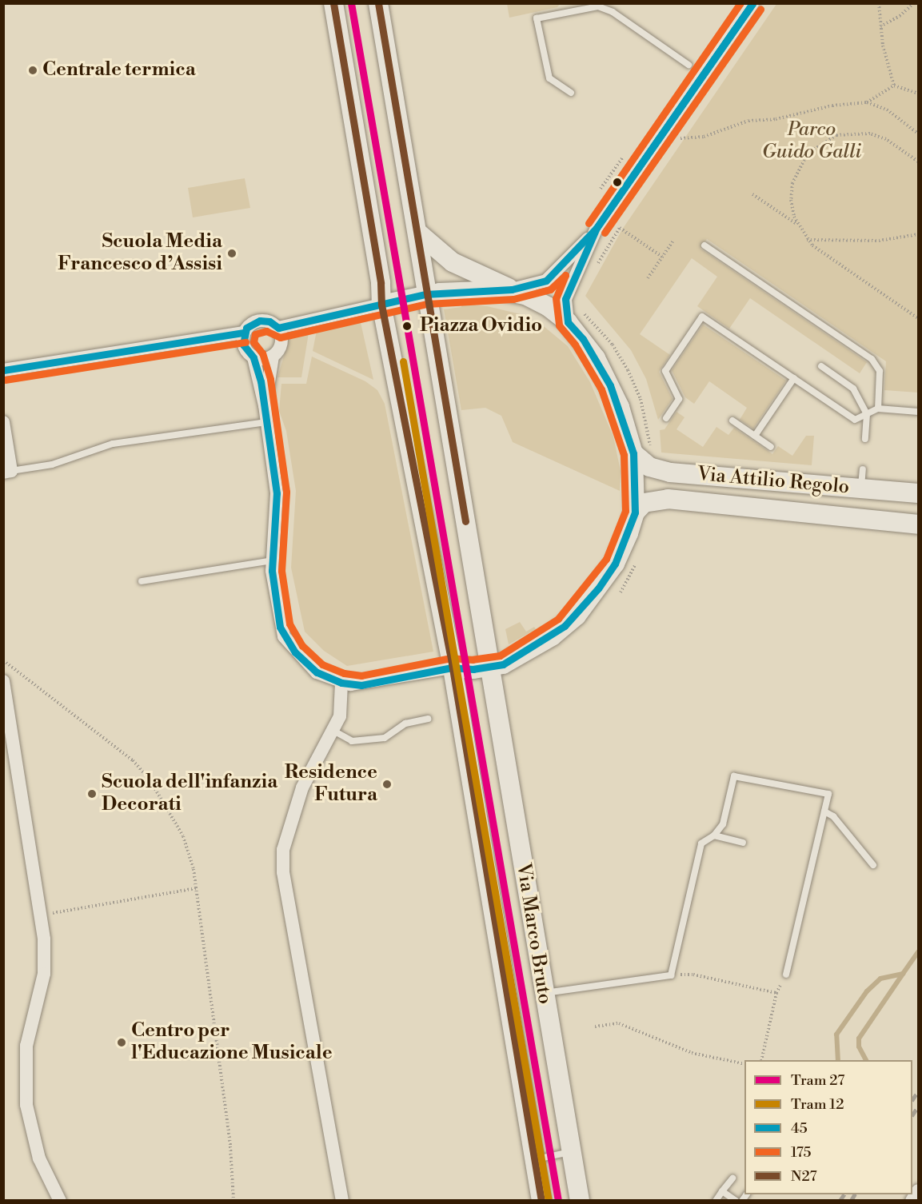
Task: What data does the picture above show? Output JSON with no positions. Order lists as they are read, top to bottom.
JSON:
{
  "streets": {
    "main road": ["Via Attilio Regolo", "Via Marco Bruto"]
  },
  "parks": ["Parco Guido Galli"],
  "places": [
    "Centrale termica",
    "Scuola Media Francesco d’Assisi",
    "Piazza Ovidio",
    "Residence Futura",
    "Scuola dell'infanzia Decorati",
    "Centro per l'Educazione Musicale"
  ],
  "lines": [
    "tram line 27",
    "transit line 45",
    "transit line 175",
    "transit line N27",
    "tram line 12"
  ],
  "legend": [
    "Tram 27",
    "Tram 12",
    "45",
    "175",
    "N27"
  ]
}
